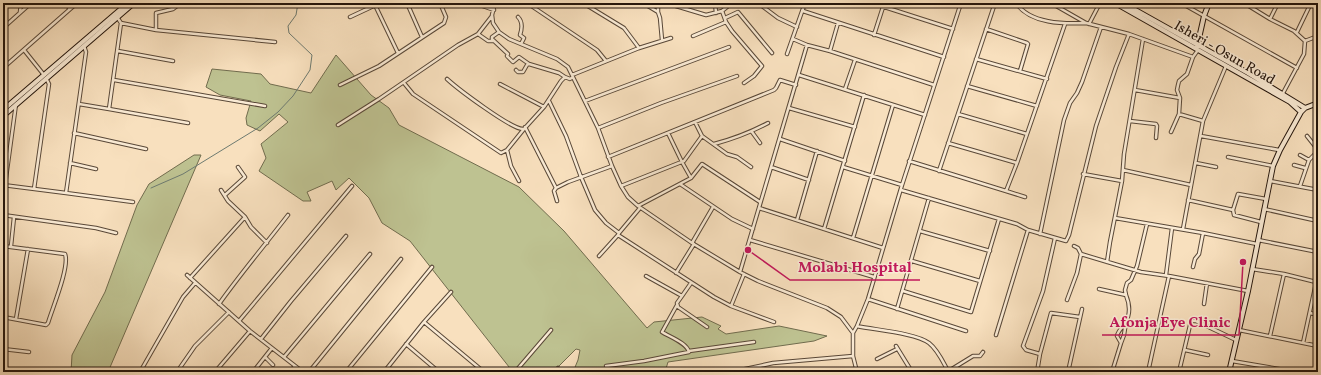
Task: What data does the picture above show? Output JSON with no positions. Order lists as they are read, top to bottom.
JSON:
{
  "streets": {
    "main road": ["Isheri - Osun Road"]
  },
  "places": ["Molabi Hospital", "Afonja Eye Clinic"]
}
